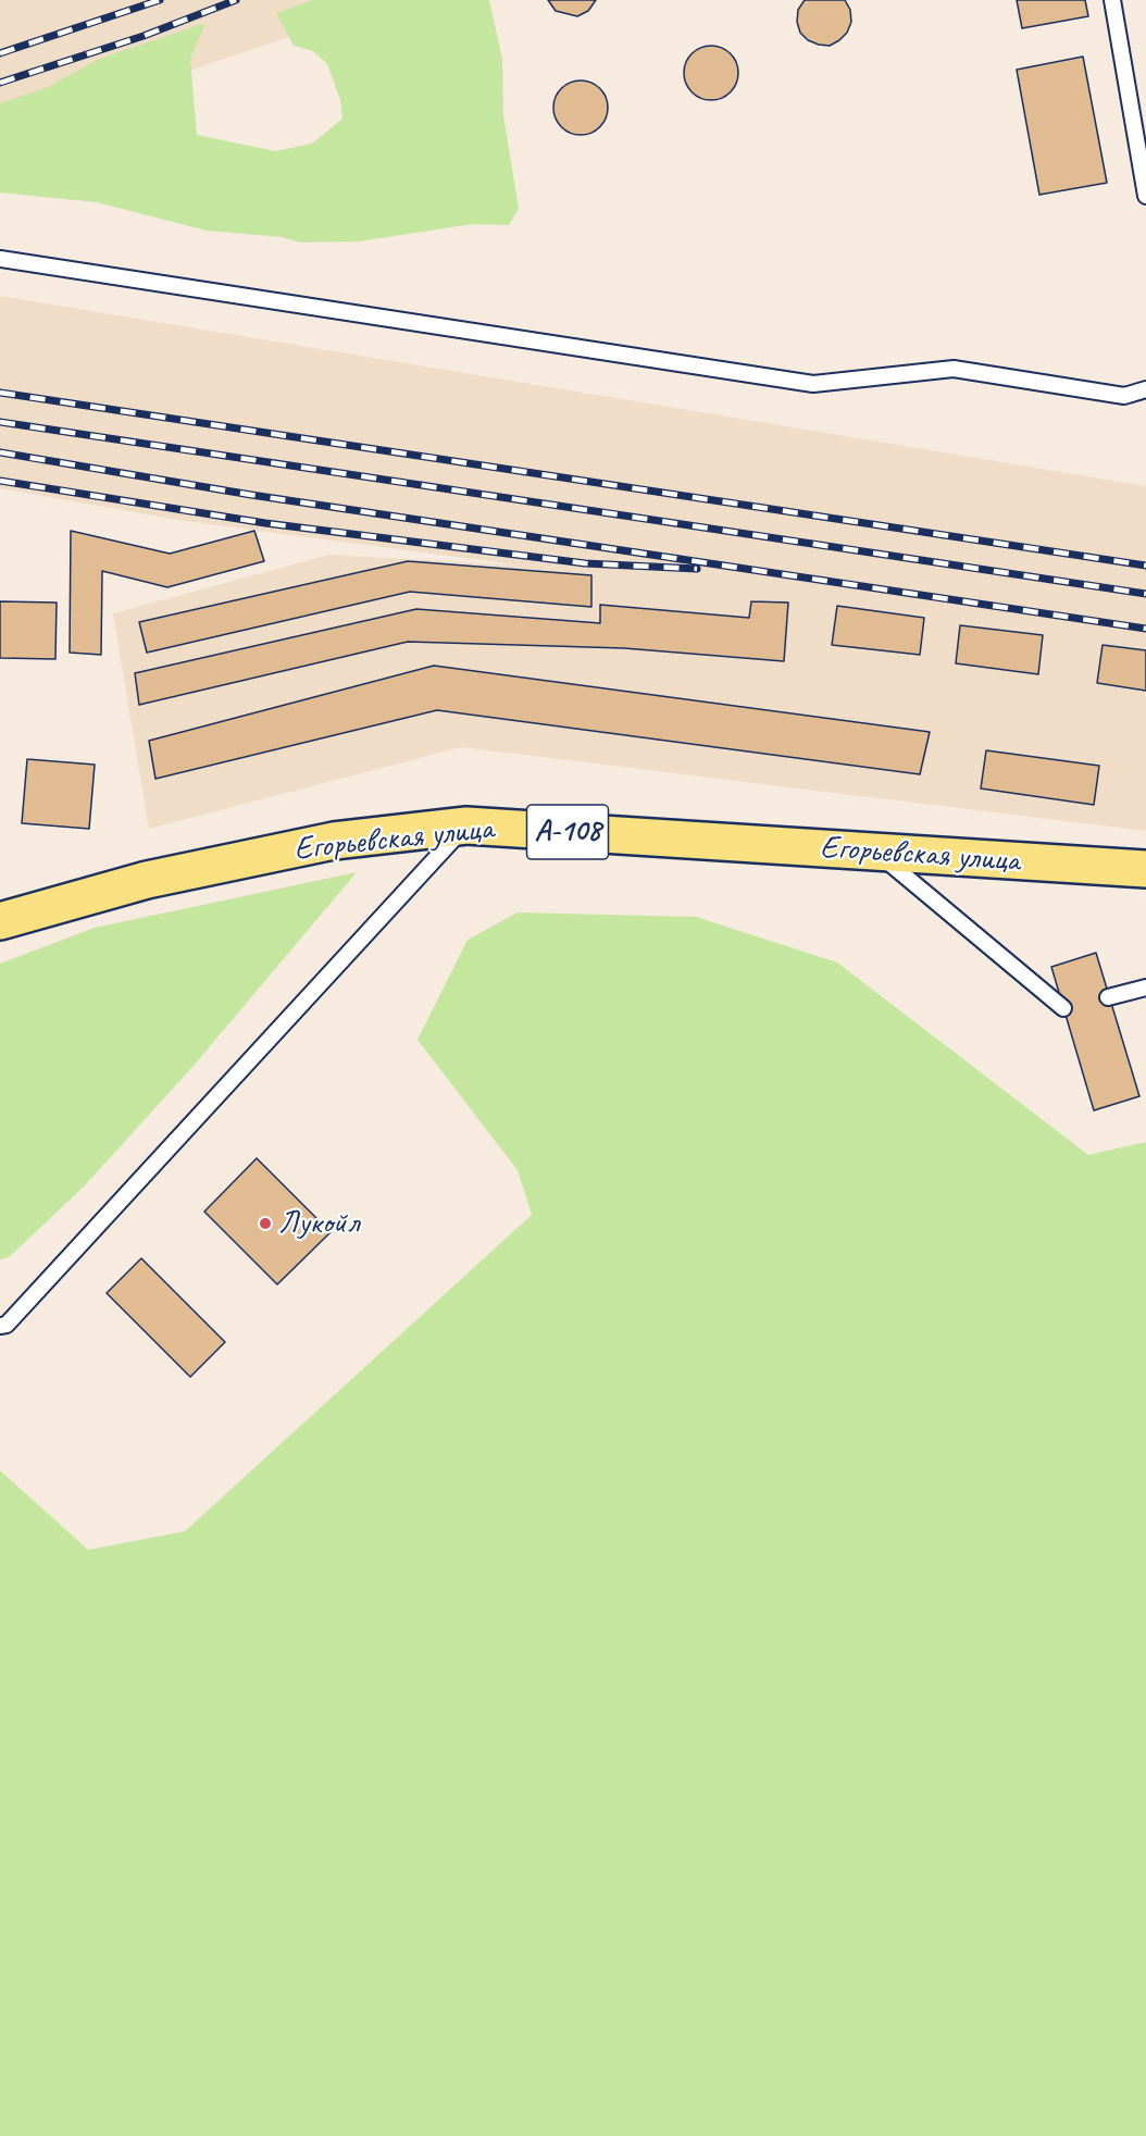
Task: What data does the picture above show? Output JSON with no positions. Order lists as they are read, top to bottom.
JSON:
{
  "streets": {
    "highway": ["А-108", "Егорьевская улица"]
  },
  "places": ["Лукойл"]
}
